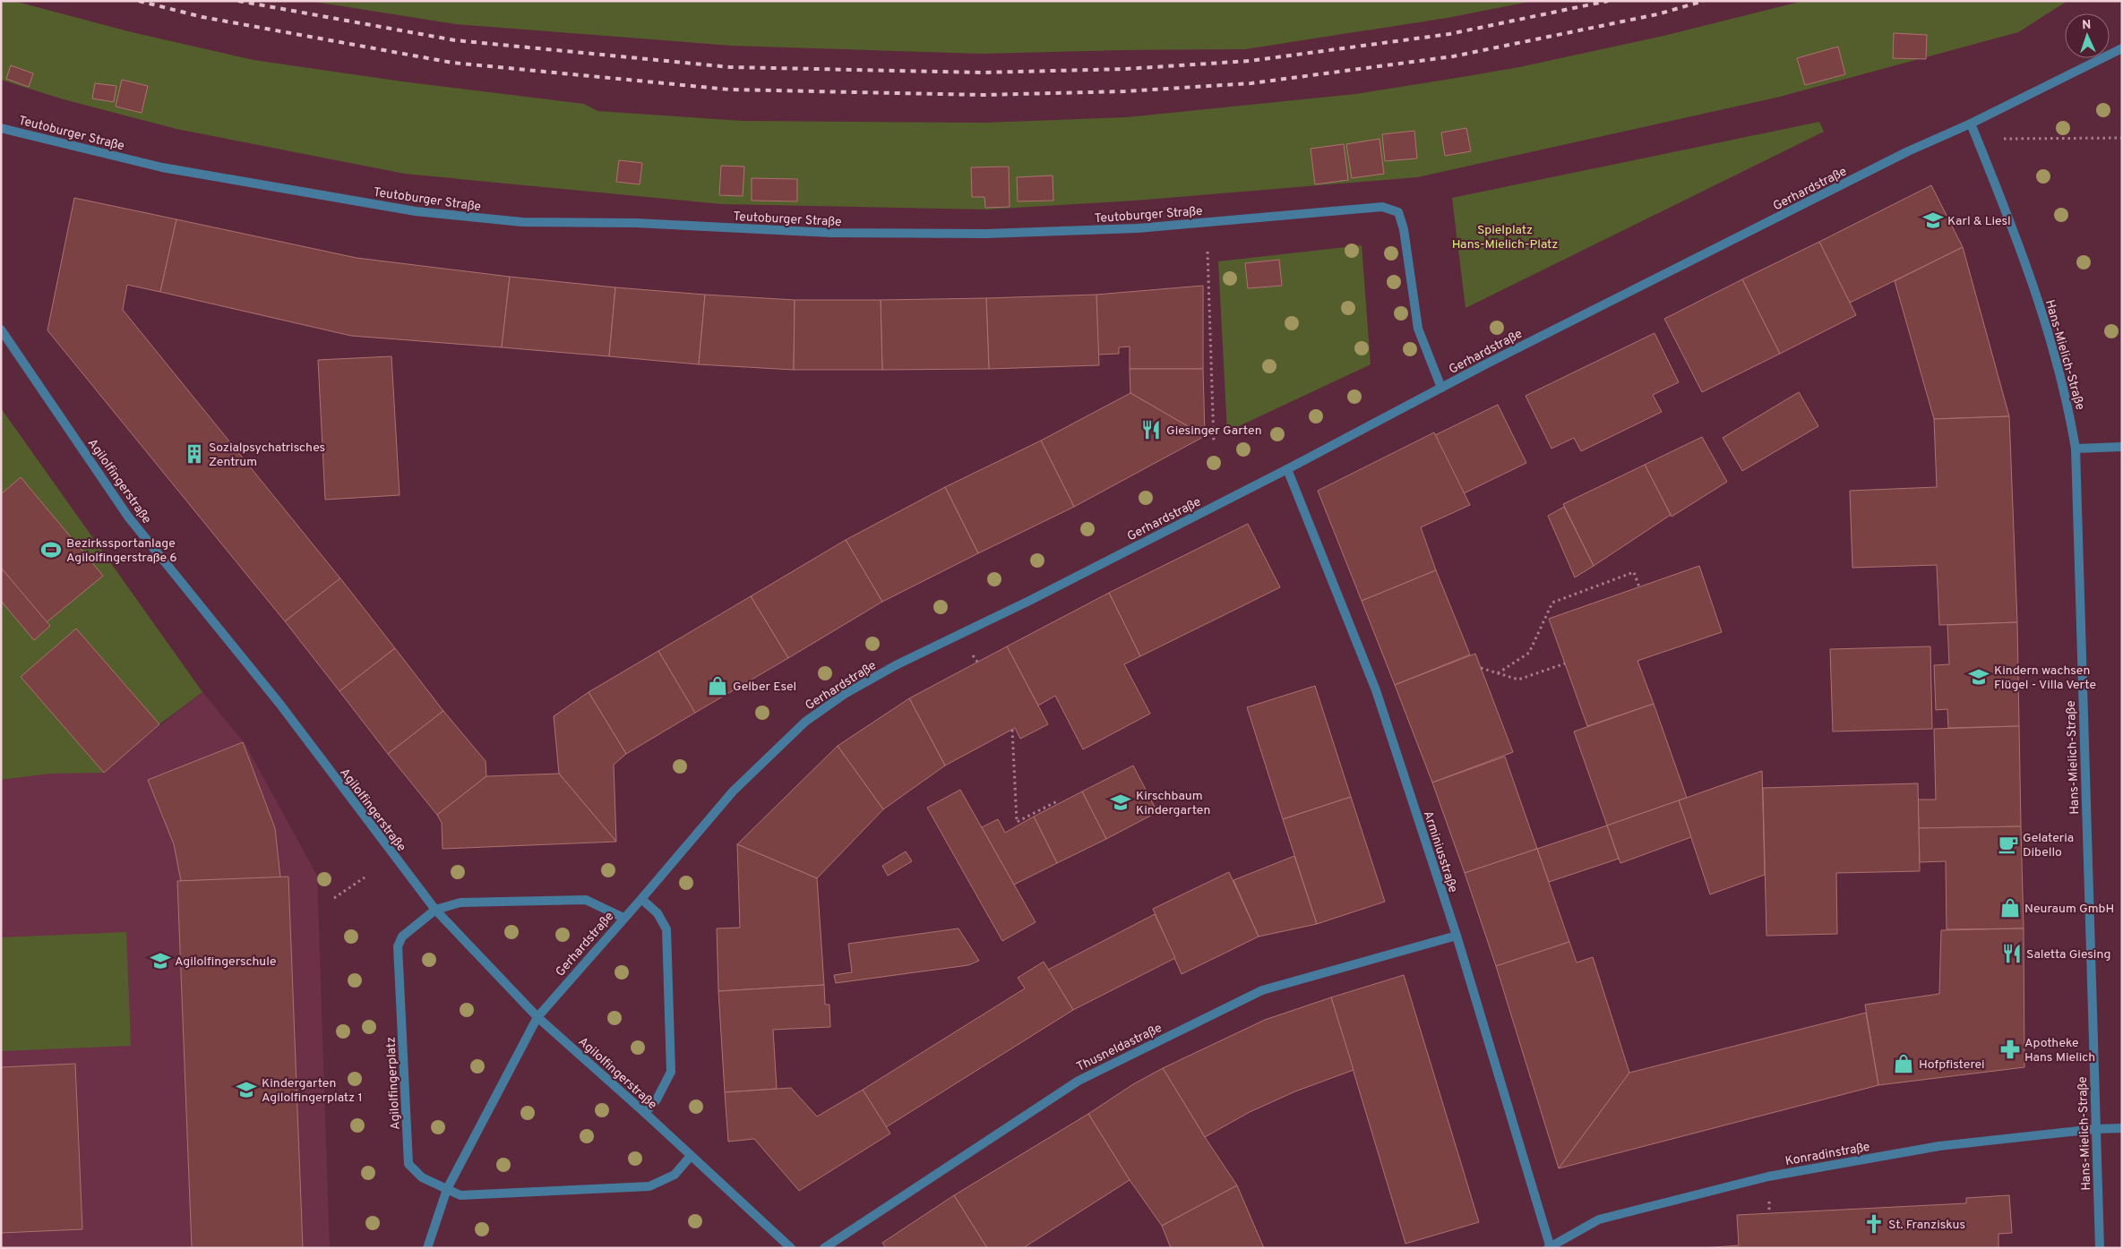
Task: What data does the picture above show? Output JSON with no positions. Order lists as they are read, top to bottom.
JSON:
{
  "streets": {
    "street": [
      "Teutoburger Straße",
      "Gerhardstraße",
      "Hans-Mielich-Straße",
      "Agilolfingerstraße",
      "Arminiusstraße",
      "Thusneldastraße",
      "Agilolfingerplatz",
      "Konradinstraße"
    ]
  },
  "crossings": [
    ["Teutoburger Straße", "Gerhardstraße"],
    ["Gerhardstraße", "Hans-Mielich-Straße"],
    ["Gerhardstraße", "Agilolfingerstraße"],
    ["Gerhardstraße", "Arminiusstraße"],
    ["Gerhardstraße", "Agilolfingerplatz"],
    ["Hans-Mielich-Straße", "Konradinstraße"],
    ["Agilolfingerstraße", "Agilolfingerplatz"],
    ["Arminiusstraße", "Thusneldastraße"],
    ["Arminiusstraße", "Konradinstraße"]
  ],
  "parks": ["Spielplatz Hans-Mielich-Platz"],
  "places": {
    "school or university": [
      "Karl & Liesl",
      "Kindern wachsen Flügel - Villa Verte",
      "Kirschbaum Kindergarten",
      "Agilolfingerschule",
      "Kindergarten Agilolfingerplatz 1"
    ],
    "restaurant": ["Giesinger Garten", "Saletta Giesing"],
    "building": ["Sozialpsychatrisches Zentrum"],
    "sports": ["Bezirkssportanlage Agilolfingerstraße 6"],
    "shop": ["Gelber Esel", "Neuraum GmbH", "Hofpfisterei"],
    "cafe": ["Gelateria Dibello"],
    "pharmacy": ["Apotheke Hans Mielich"],
    "church": ["St. Franziskus"]
  },
  "north": "top"
}
